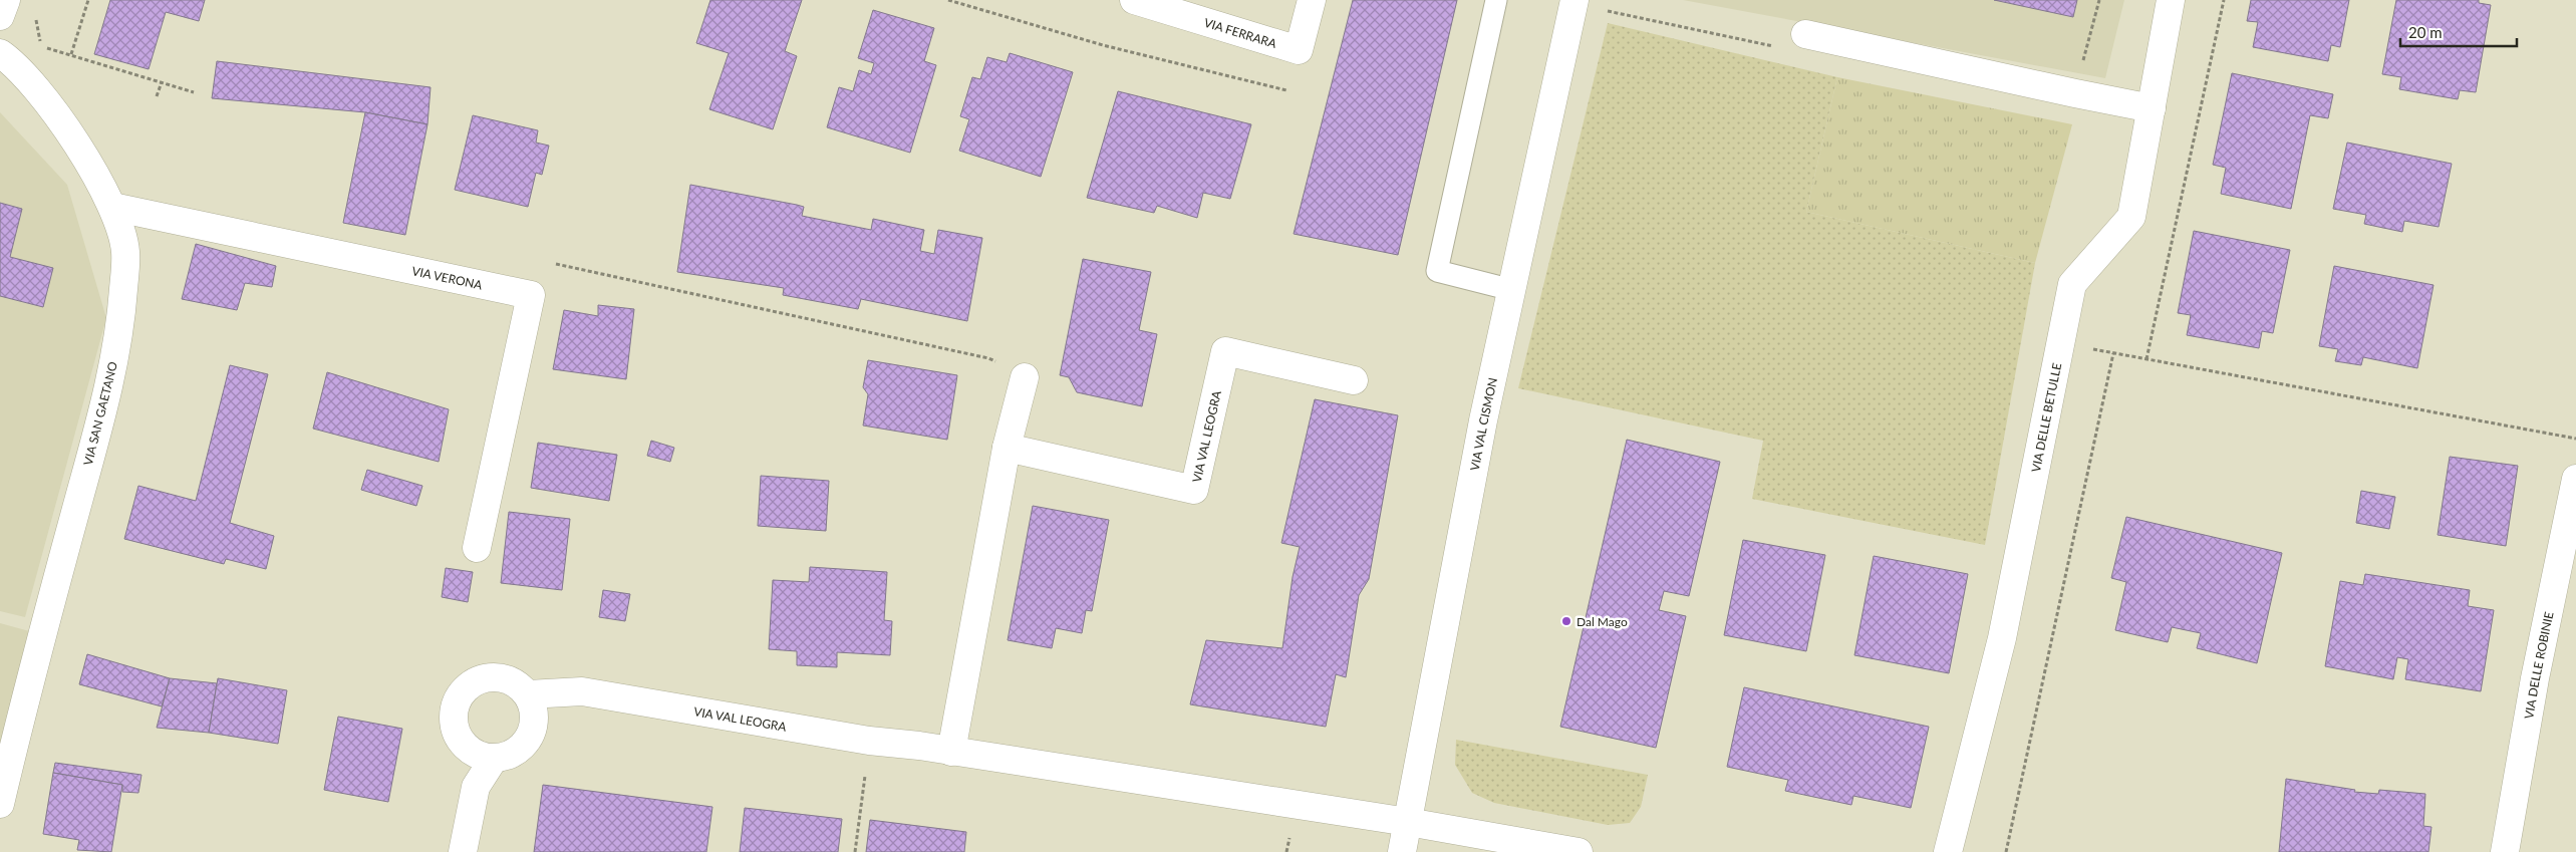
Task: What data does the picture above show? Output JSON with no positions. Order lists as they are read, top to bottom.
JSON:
{
  "streets": {
    "street": [
      "VIA FERRARA",
      "VIA VERONA",
      "VIA SAN GAETANO",
      "VIA DELLE BETULLE",
      "VIA VAL CISMON",
      "VIA VAL LEOGRA",
      "VIA DELLE ROBINIE"
    ]
  },
  "crossings": [
    ["VIA VERONA", "VIA SAN GAETANO"],
    ["VIA VAL CISMON", "VIA VAL LEOGRA"]
  ],
  "places": ["Dal Mago"],
  "scale_bar": "20 m"
}
